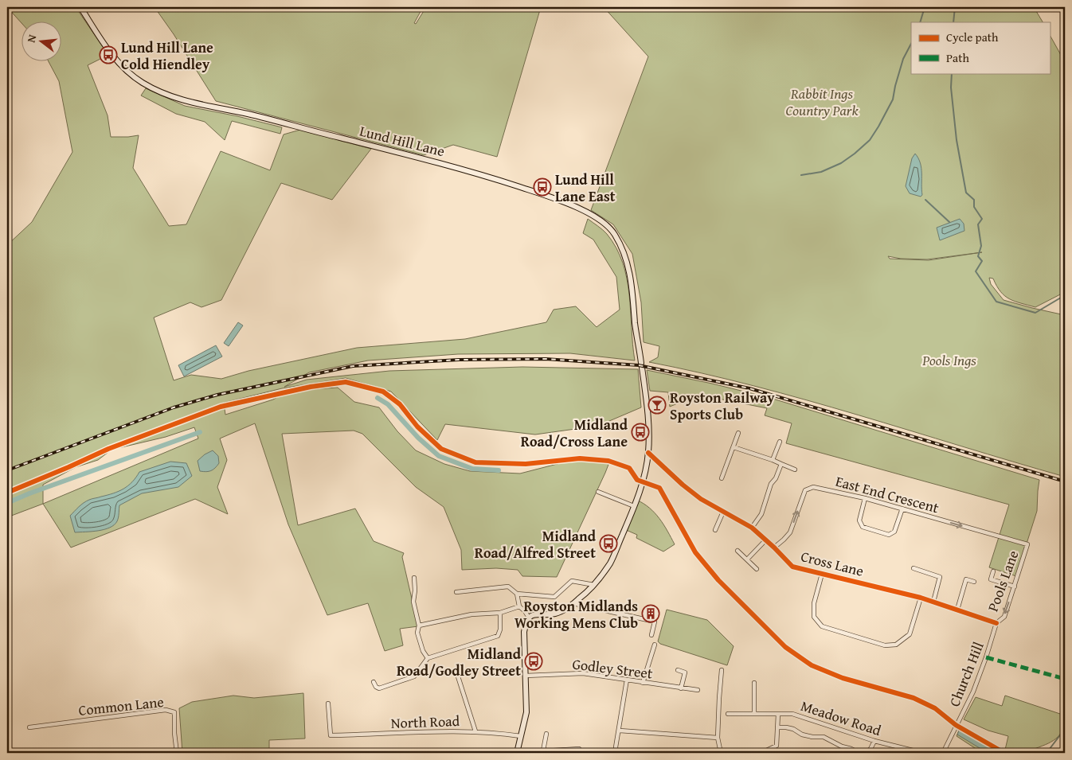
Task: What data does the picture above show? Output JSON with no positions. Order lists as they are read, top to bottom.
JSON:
{
  "streets": {
    "main road": ["Lund Hill Lane"],
    "street": [
      "East End Crescent",
      "Cross Lane",
      "Pools Lane",
      "Godley Street",
      "Church Hill",
      "Common Lane",
      "Meadow Road",
      "North Road"
    ]
  },
  "crossings": [
    ["Lund Hill Lane", "Cross Lane"],
    ["East End Crescent", "Cross Lane"],
    ["East End Crescent", "Pools Lane"],
    ["Cross Lane", "Pools Lane"],
    ["Cross Lane", "Church Hill"],
    ["Pools Lane", "Church Hill"]
  ],
  "one_way": ["East End Crescent", "Pools Lane"],
  "parks": ["Rabbit Ings Country Park", "Pools Ings"],
  "places": {
    "bus stop": [
      "Lund Hill Lane Cold Hiendley",
      "Lund Hill Lane East",
      "Midland Road/Cross Lane",
      "Midland Road/Alfred Street",
      "Midland Road/Godley Street"
    ],
    "bar": ["Royston Railway Sports Club"],
    "building": ["Royston Midlands Working Mens Club"]
  },
  "legend": ["Cycle path", "Path"],
  "north": "left"
}
